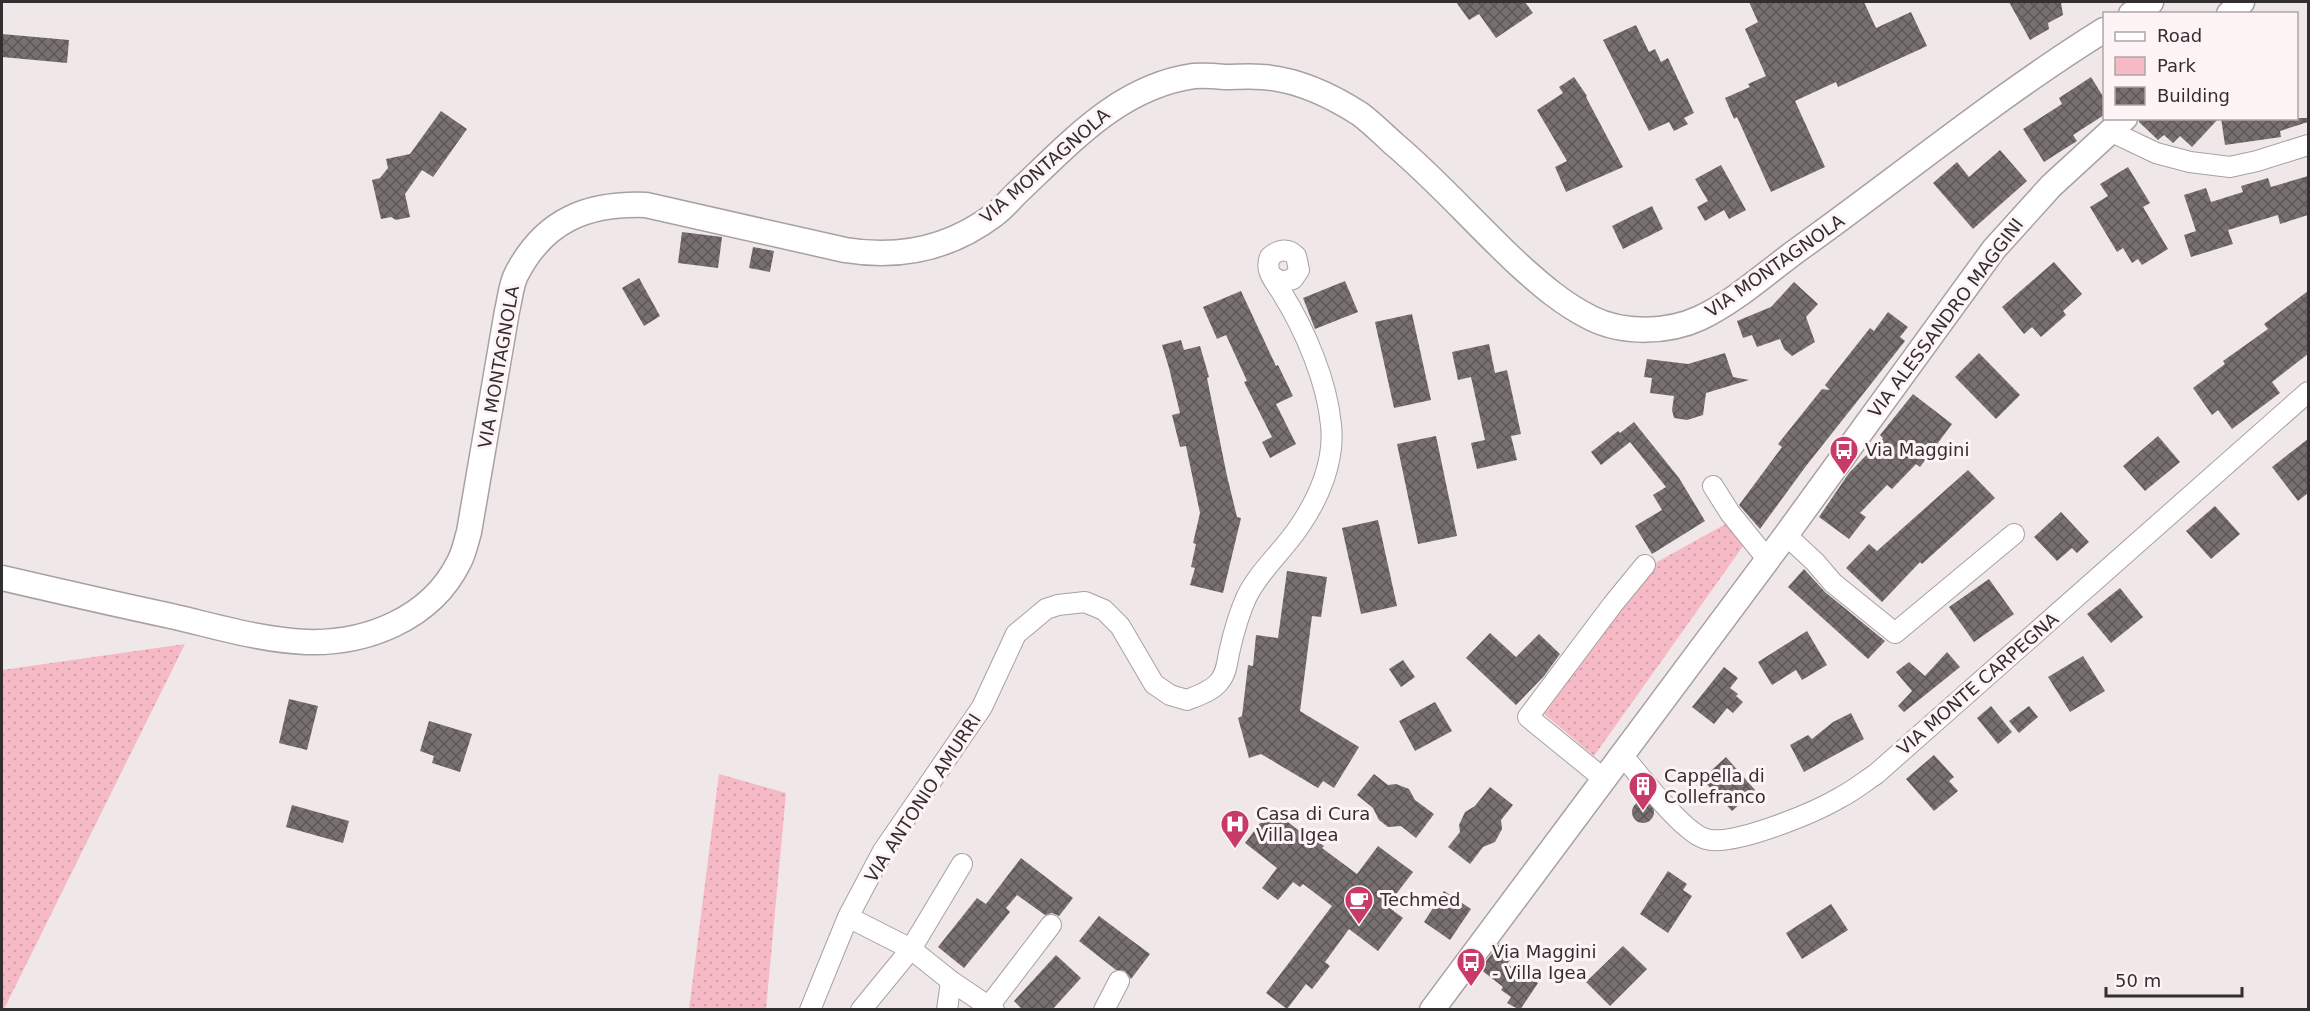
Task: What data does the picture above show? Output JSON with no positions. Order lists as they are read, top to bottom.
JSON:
{
  "streets": {
    "main road": ["VIA MONTAGNOLA", "VIA ALESSANDRO MAGGINI"],
    "street": ["VIA MONTE CARPEGNA", "VIA ANTONIO AMURRI"]
  },
  "crossings": [
    ["VIA ALESSANDRO MAGGINI", "VIA MONTE CARPEGNA"]
  ],
  "places": {
    "bus stop": ["Via Maggini", "Via Maggini - Villa Igea"],
    "building": ["Cappella di Collefranco"],
    "hospital": ["Casa di Cura Villa Igea"],
    "cafe": ["Techmed"]
  },
  "legend": ["Road", "Park", "Building"],
  "scale_bar": "50 m"
}
